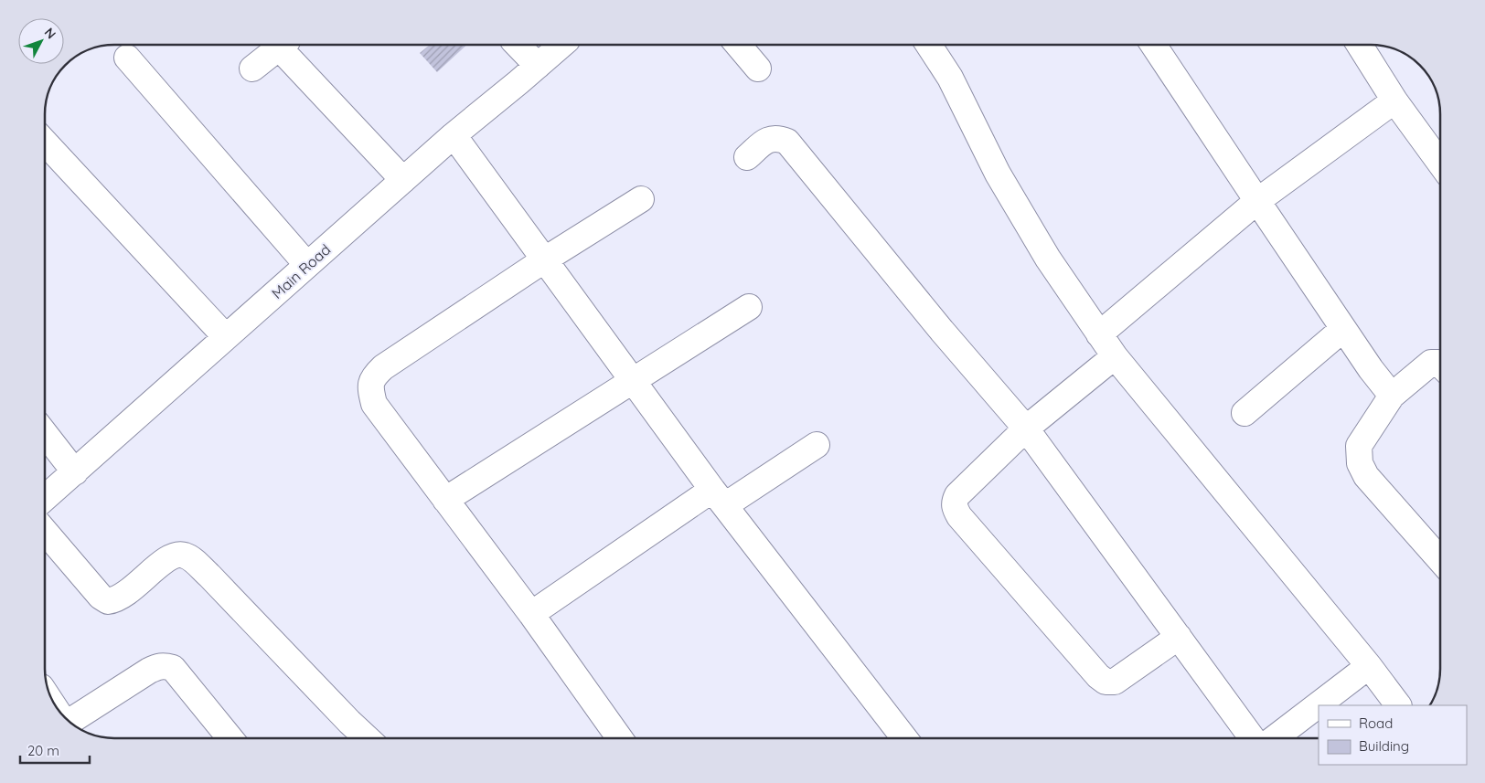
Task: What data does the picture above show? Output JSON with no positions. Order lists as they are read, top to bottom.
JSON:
{
  "streets": {
    "street": ["Main Road"]
  },
  "legend": ["Road", "Building"],
  "scale_bar": "20 m",
  "north": "top right"
}
